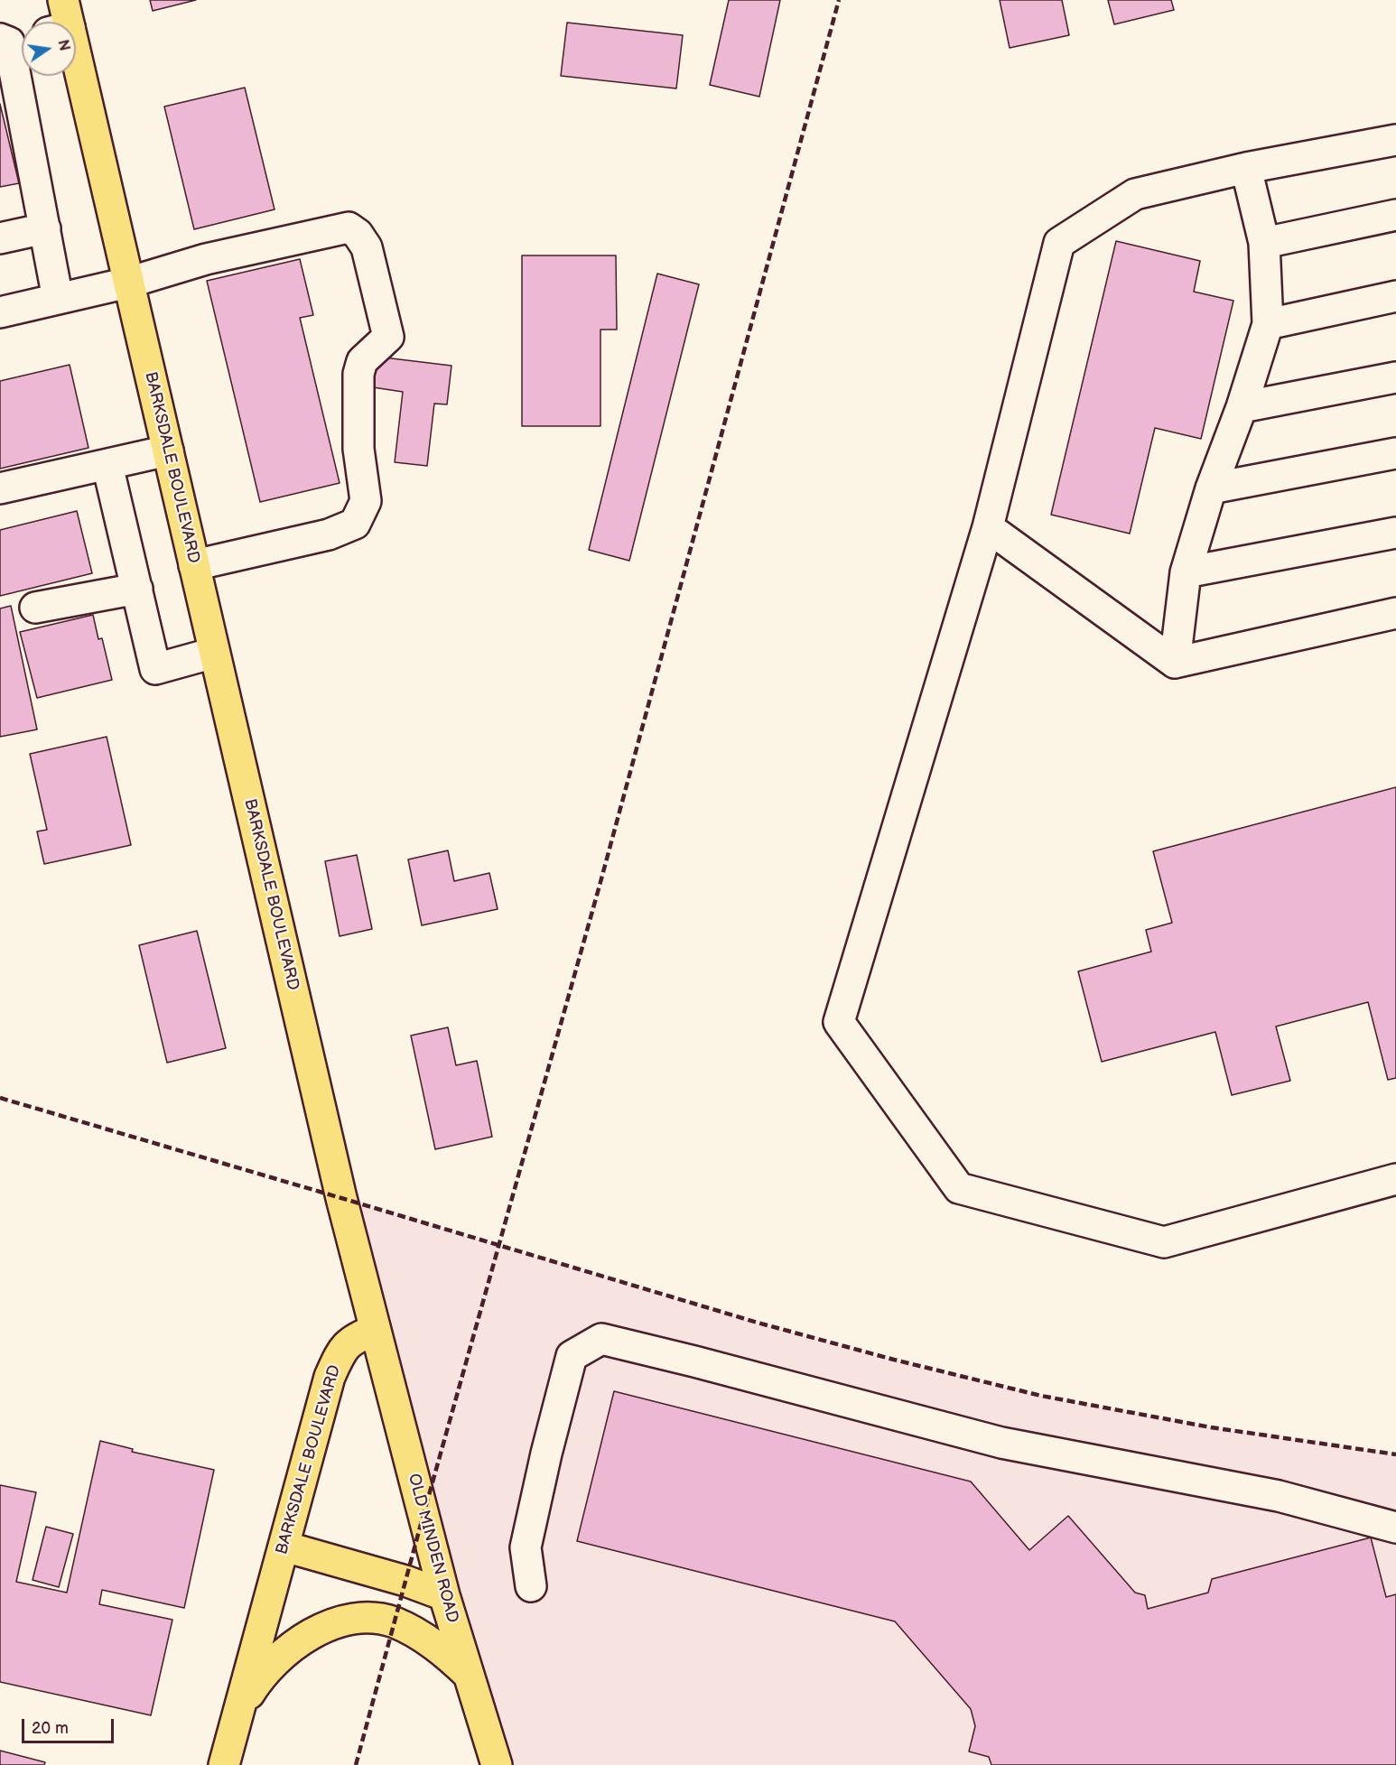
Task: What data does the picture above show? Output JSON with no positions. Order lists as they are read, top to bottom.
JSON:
{
  "streets": {
    "main road": ["BARKSDALE BOULEVARD", "OLD MINDEN ROAD"]
  },
  "crossings": [
    ["BARKSDALE BOULEVARD", "OLD MINDEN ROAD"]
  ],
  "scale_bar": "20 m",
  "north": "right"
}
